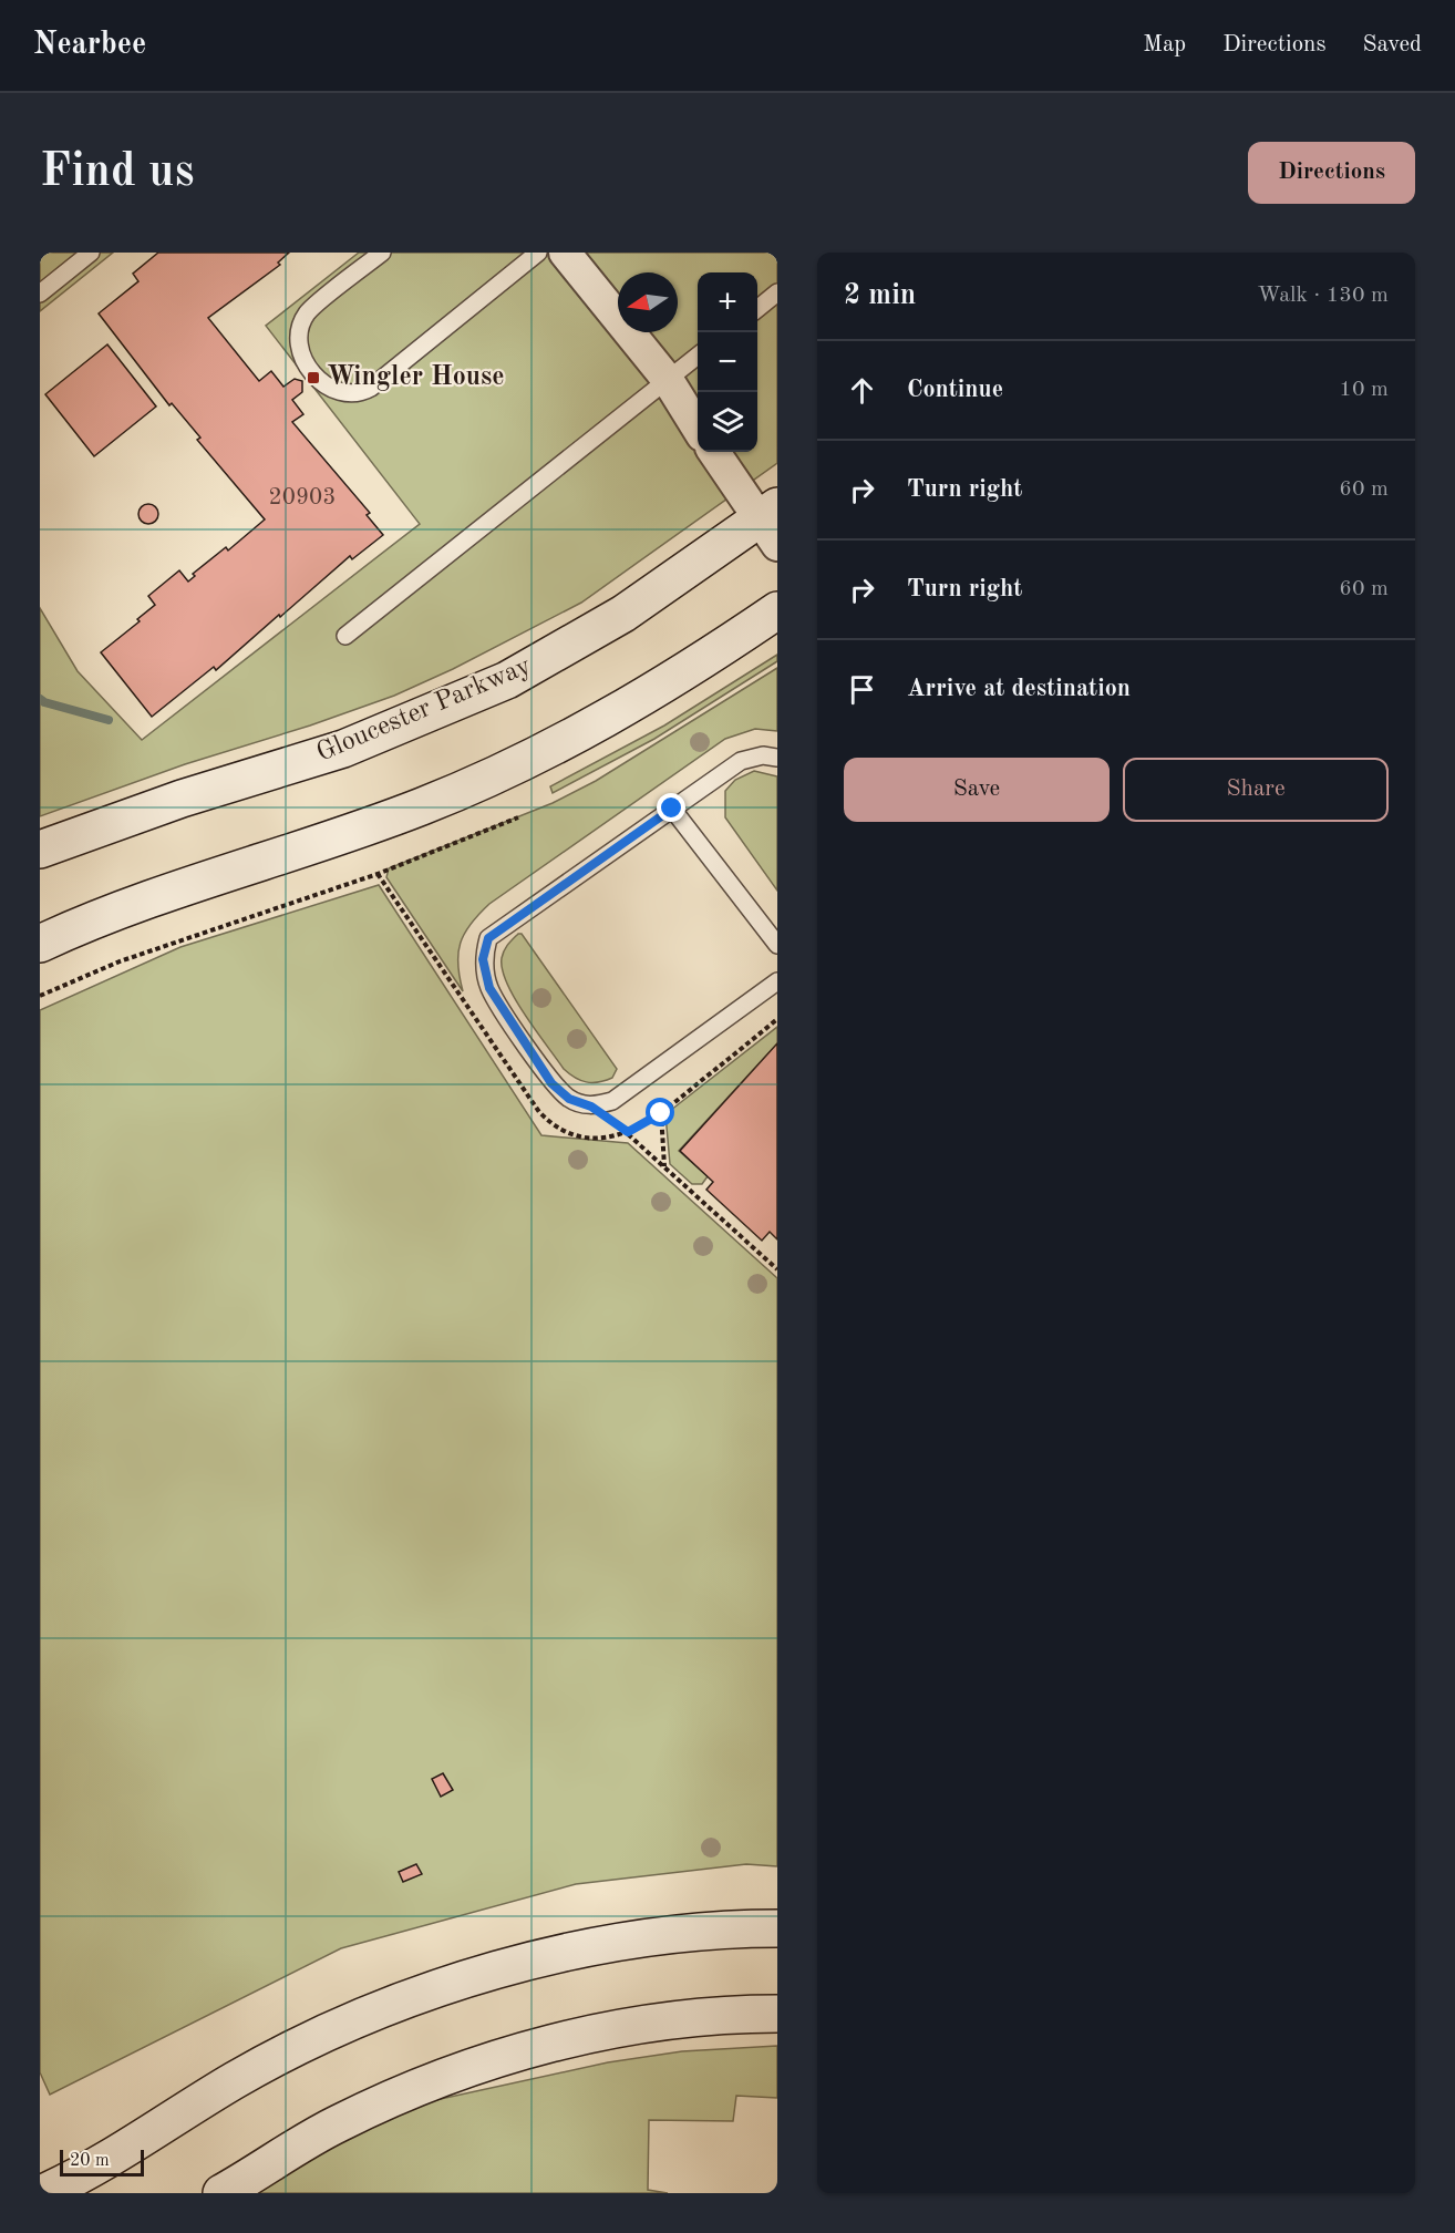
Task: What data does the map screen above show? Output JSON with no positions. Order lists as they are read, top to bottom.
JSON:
{
  "streets": {
    "main road": ["Gloucester Parkway"]
  },
  "places": {
    "transit": ["Wingler House"]
  },
  "house_numbers": ["20903"],
  "scale_bar": "20 m",
  "north": "left",
  "page": {
    "header": "Nearbee",
    "nav": ["Map", "Directions", "Saved"],
    "buttons": [
      "Directions",
      ["Save", "Share"]
    ],
    "title": "Find us",
    "heading": ["2 min", "Walk · 130 m"],
    "map_buttons": ["+", "−"],
    "list": [
      ["Continue", "10 m"],
      ["Turn right", "60 m"],
      ["Turn right", "60 m"],
      "Arrive at destination"
    ],
    "scale": "20 m"
  }
}
